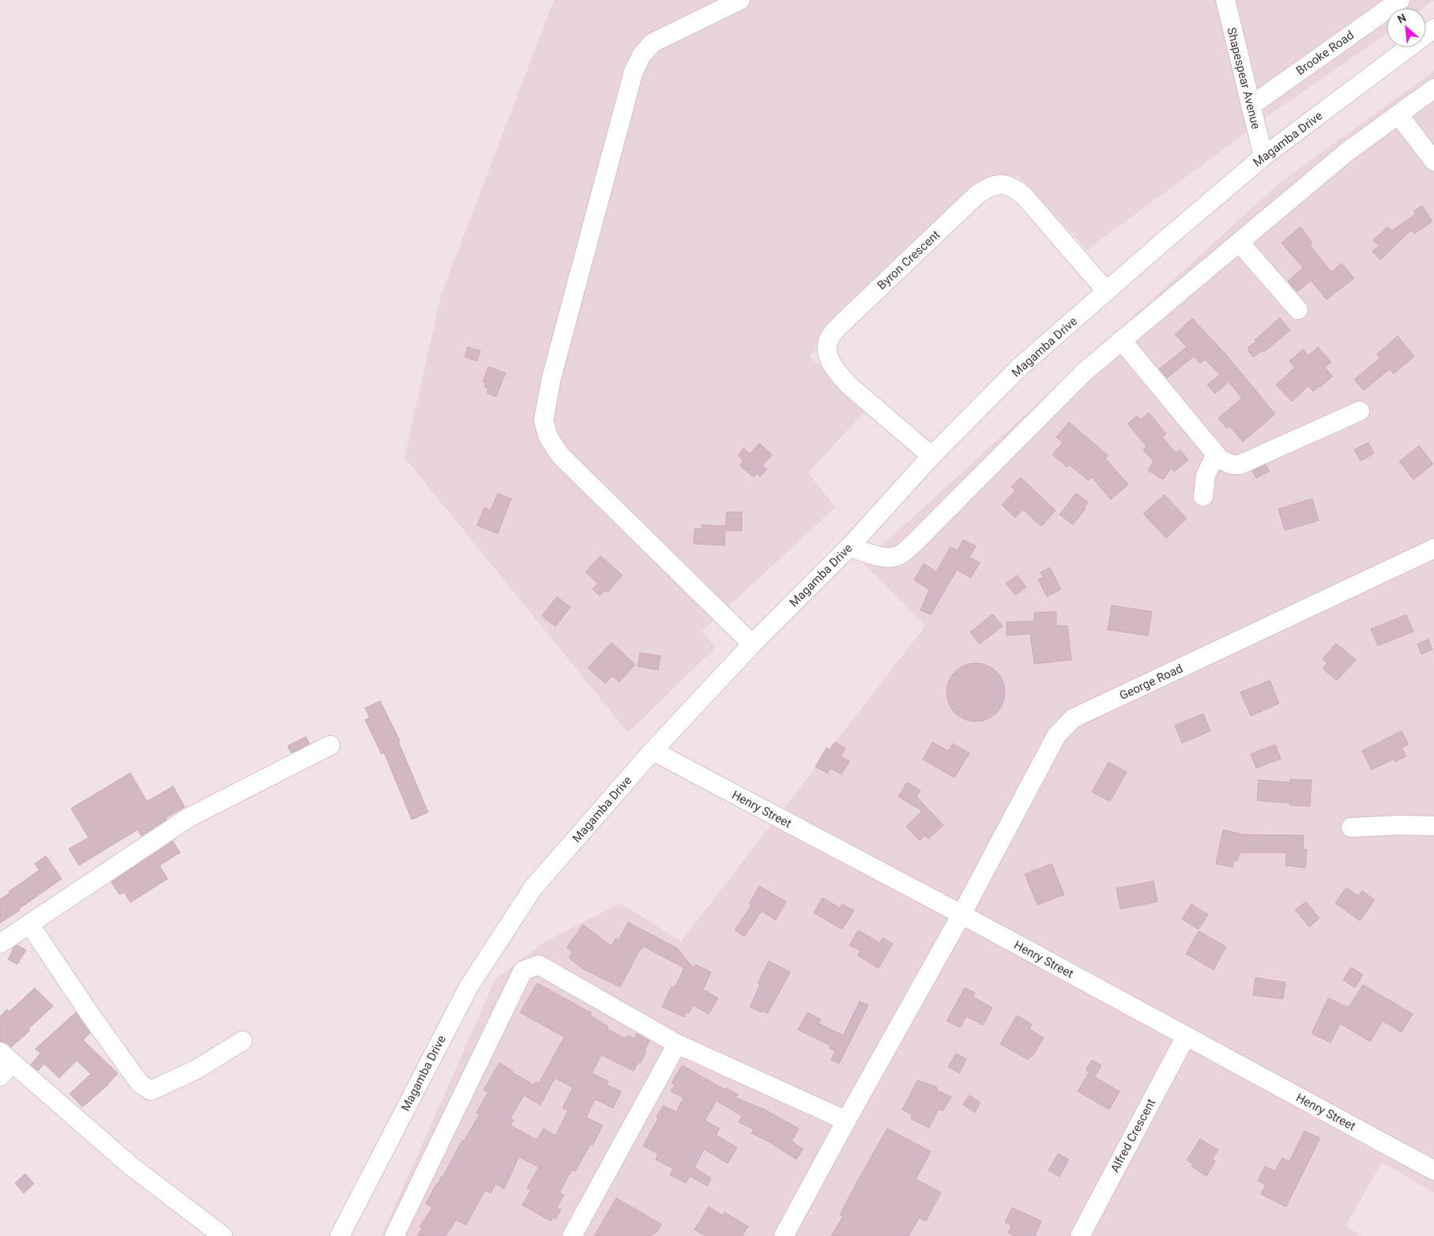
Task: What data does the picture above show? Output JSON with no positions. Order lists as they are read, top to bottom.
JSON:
{
  "streets": {
    "street": [
      "Brooke Road",
      "Shapespear Avenue",
      "Magamba Drive",
      "Byron Crescent",
      "George Road",
      "Henry Street",
      "Alfred Crescent"
    ]
  },
  "crossings": [
    ["Brooke Road", "Shapespear Avenue"],
    ["Shapespear Avenue", "Magamba Drive"],
    ["Magamba Drive", "Byron Crescent"],
    ["Magamba Drive", "Henry Street"],
    ["George Road", "Henry Street"],
    ["Henry Street", "Alfred Crescent"]
  ],
  "north": "top left"
}
